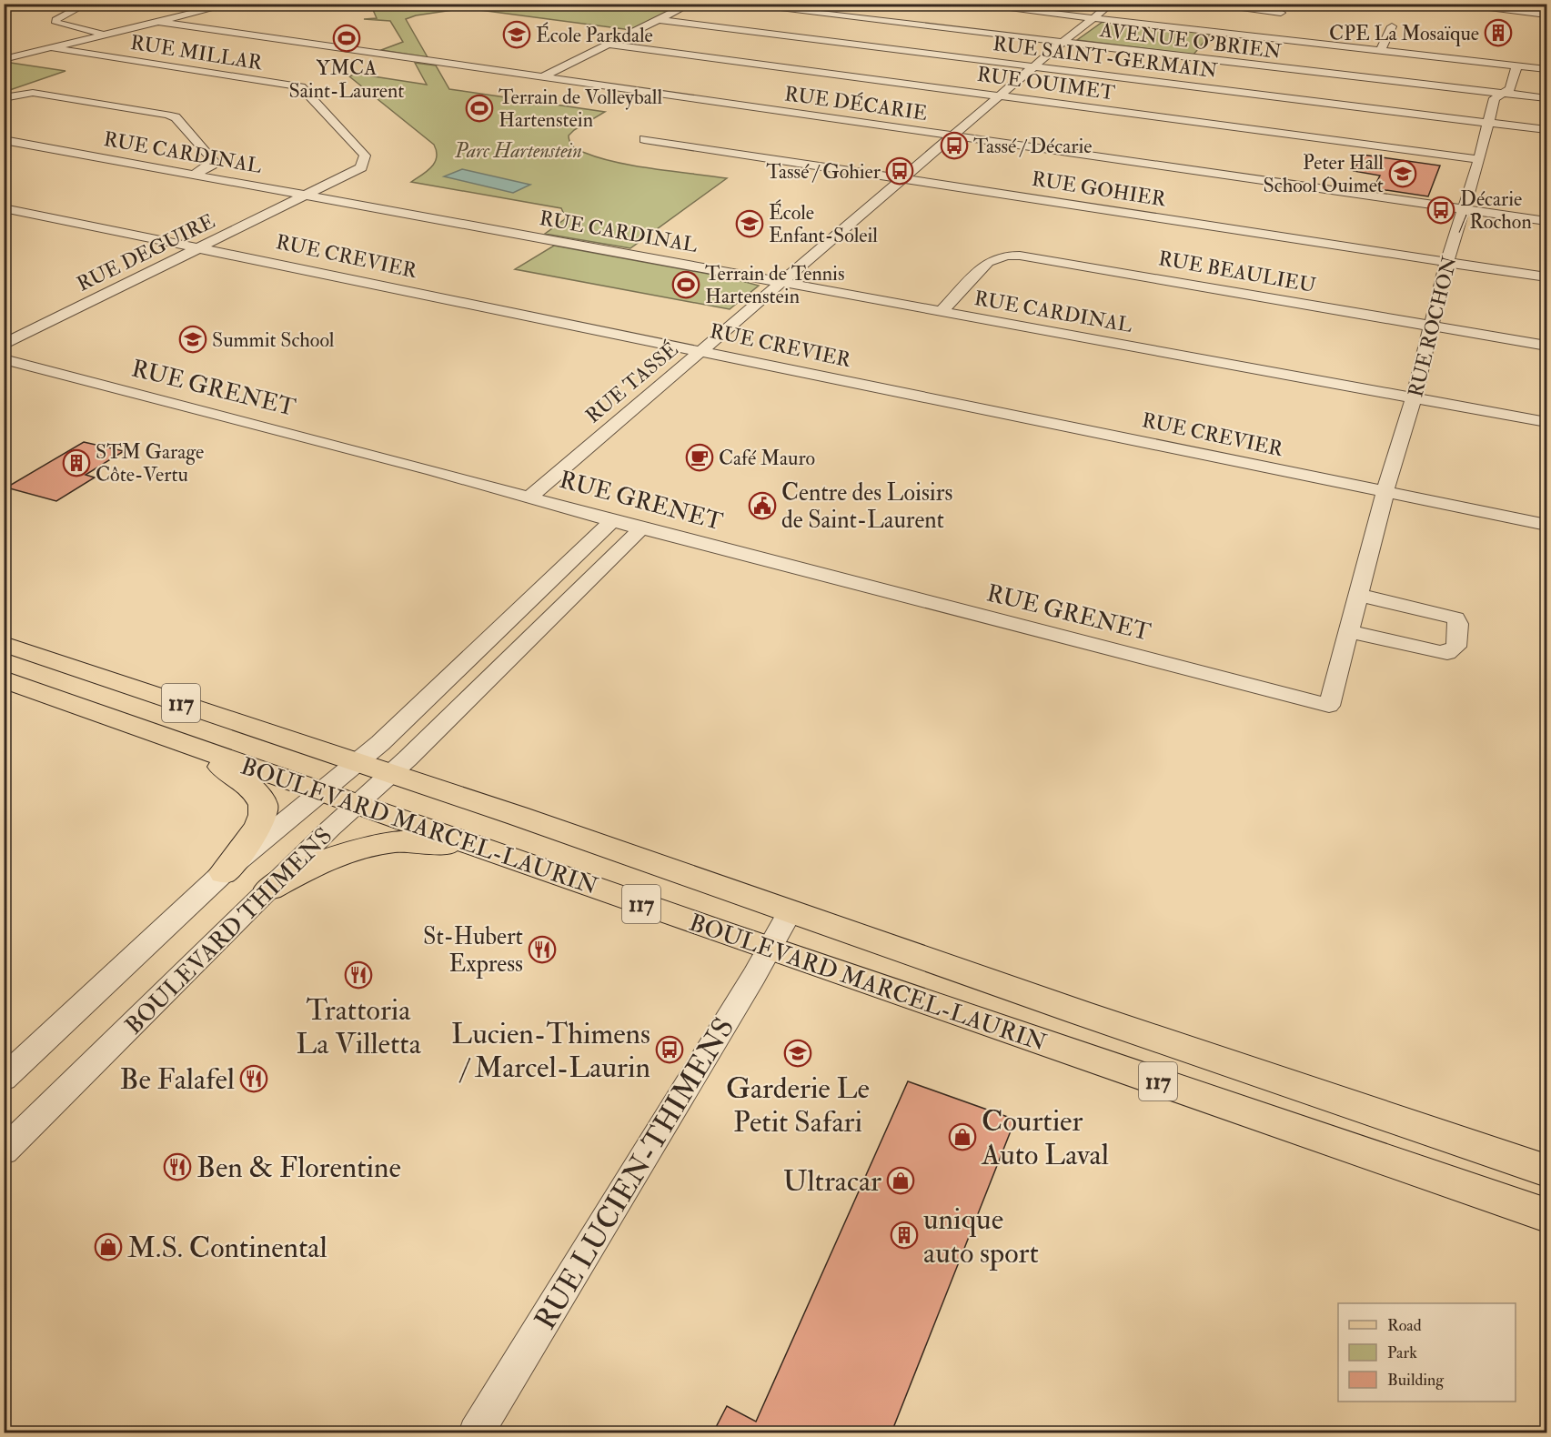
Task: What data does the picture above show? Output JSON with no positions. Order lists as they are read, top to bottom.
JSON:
{
  "streets": {
    "main road": ["117", "BOULEVARD MARCEL-LAURIN"],
    "street": [
      "AVENUE O'BRIEN",
      "RUE MILLAR",
      "RUE SAINT-GERMAIN",
      "RUE OUIMET",
      "RUE DÉCARIE",
      "RUE CARDINAL",
      "RUE GOHIER",
      "RUE DEGUIRE",
      "RUE CREVIER",
      "RUE BEAULIEU",
      "RUE ROCHON",
      "RUE TASSÉ",
      "RUE GRENET",
      "BOULEVARD THIMENS",
      "RUE LUCIEN-THIMENS"
    ]
  },
  "crossings": [
    ["AVENUE O'BRIEN", "RUE ROCHON"],
    ["AVENUE O'BRIEN", "RUE TASSÉ"],
    ["RUE MILLAR", "RUE CARDINAL"],
    ["RUE MILLAR", "RUE DEGUIRE"],
    ["RUE SAINT-GERMAIN", "RUE ROCHON"],
    ["RUE SAINT-GERMAIN", "RUE TASSÉ"],
    ["RUE OUIMET", "RUE ROCHON"],
    ["RUE OUIMET", "RUE TASSÉ"],
    ["RUE DÉCARIE", "RUE ROCHON"],
    ["RUE DÉCARIE", "RUE TASSÉ"],
    ["RUE CARDINAL", "RUE DEGUIRE"],
    ["RUE CARDINAL", "RUE BEAULIEU"],
    ["RUE CARDINAL", "RUE ROCHON"],
    ["RUE CARDINAL", "RUE TASSÉ"],
    ["RUE GOHIER", "RUE ROCHON"],
    ["RUE GOHIER", "RUE TASSÉ"],
    ["RUE DEGUIRE", "RUE CREVIER"],
    ["RUE CREVIER", "RUE ROCHON"],
    ["RUE CREVIER", "RUE TASSÉ"],
    ["RUE BEAULIEU", "RUE ROCHON"],
    ["RUE ROCHON", "RUE GRENET"],
    ["RUE TASSÉ", "RUE GRENET"],
    ["RUE GRENET", "BOULEVARD THIMENS"],
    ["BOULEVARD MARCEL-LAURIN", "BOULEVARD THIMENS"],
    ["BOULEVARD MARCEL-LAURIN", "RUE LUCIEN-THIMENS"]
  ],
  "parks": ["Parc Hartenstein"],
  "places": {
    "building": ["CPE La Mosaïque", "STM Garage Côte-Vertu", "unique auto sport"],
    "school or university": [
      "École Parkdale",
      "Peter Hall School Ouimet",
      "École Enfant-Soleil",
      "Summit School",
      "Garderie Le Petit Safari"
    ],
    "sports": ["YMCA Saint-Laurent", "Terrain de Volleyball Hartenstein", "Terrain de Tennis Hartenstein"],
    "bus stop": [
      "Tassé / Décarie",
      "Tassé / Gohier",
      "Décarie / Rochon",
      "Lucien-Thimens / Marcel-Laurin"
    ],
    "cafe": ["Café Mauro"],
    "public building": ["Centre des Loisirs de Saint-Laurent"],
    "restaurant": [
      "St-Hubert Express",
      "Trattoria La Villetta",
      "Be Falafel",
      "Ben & Florentine"
    ],
    "shop": ["Courtier Auto Laval", "Ultracar", "M.S. Continental"]
  },
  "legend": ["Road", "Park", "Building"]
}
